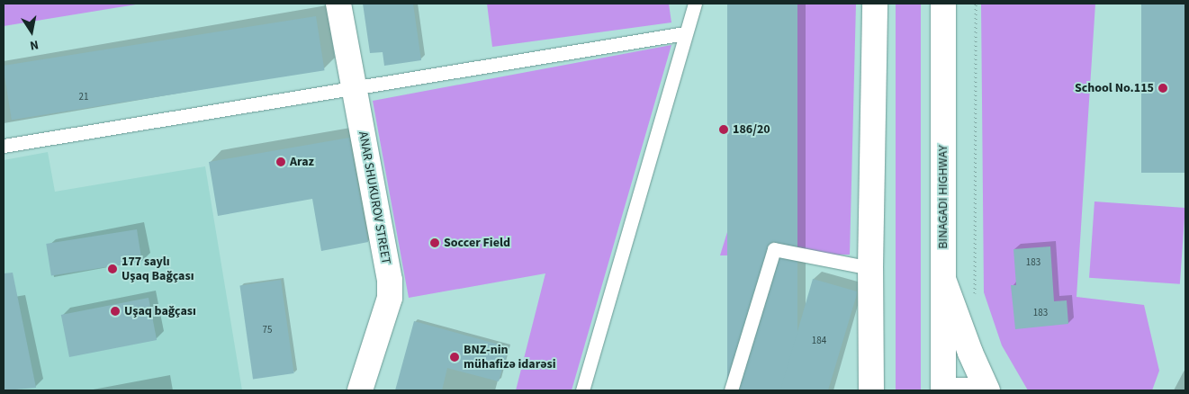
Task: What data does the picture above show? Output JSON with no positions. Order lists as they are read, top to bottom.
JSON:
{
  "streets": {
    "street": ["BINAGADI HIGHWAY", "ANAR SHUKUROV STREET"]
  },
  "places": [
    "School No.115",
    "186/20",
    "Araz",
    "Soccer Field",
    "177 saylı Uşaq Bağçası",
    "Uşaq bağçası",
    "BNZ-nin mühafizə idarəsi"
  ],
  "house_numbers": [
    "21",
    "183",
    "183",
    "75",
    "184"
  ],
  "north": "bottom"
}
